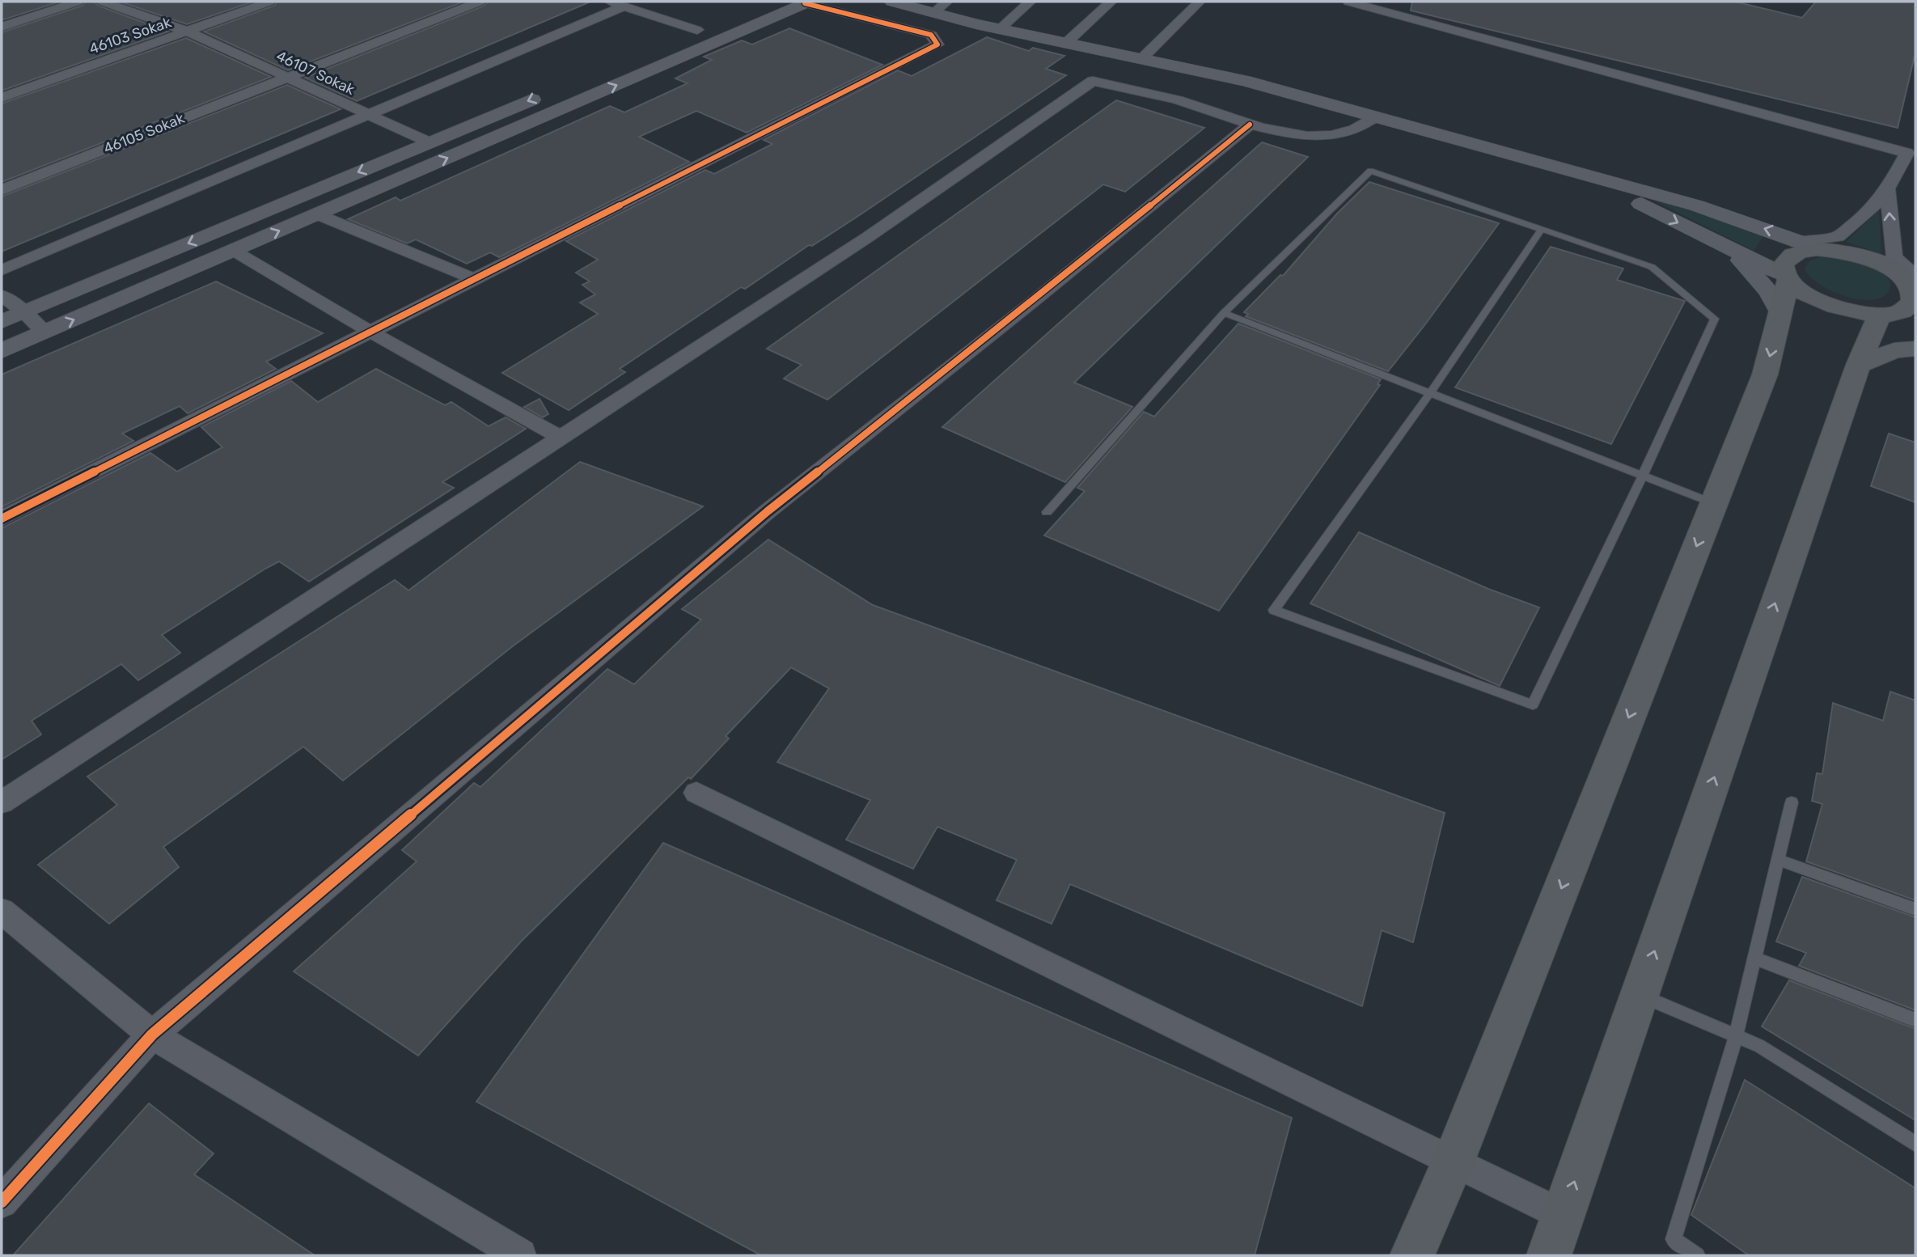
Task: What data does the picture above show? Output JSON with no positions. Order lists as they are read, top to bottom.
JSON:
{
  "streets": {
    "street": ["46103 Sokak", "46107 Sokak", "46105 Sokak"]
  },
  "crossings": [
    ["46103 Sokak", "46107 Sokak"],
    ["46107 Sokak", "46105 Sokak"]
  ]
}
